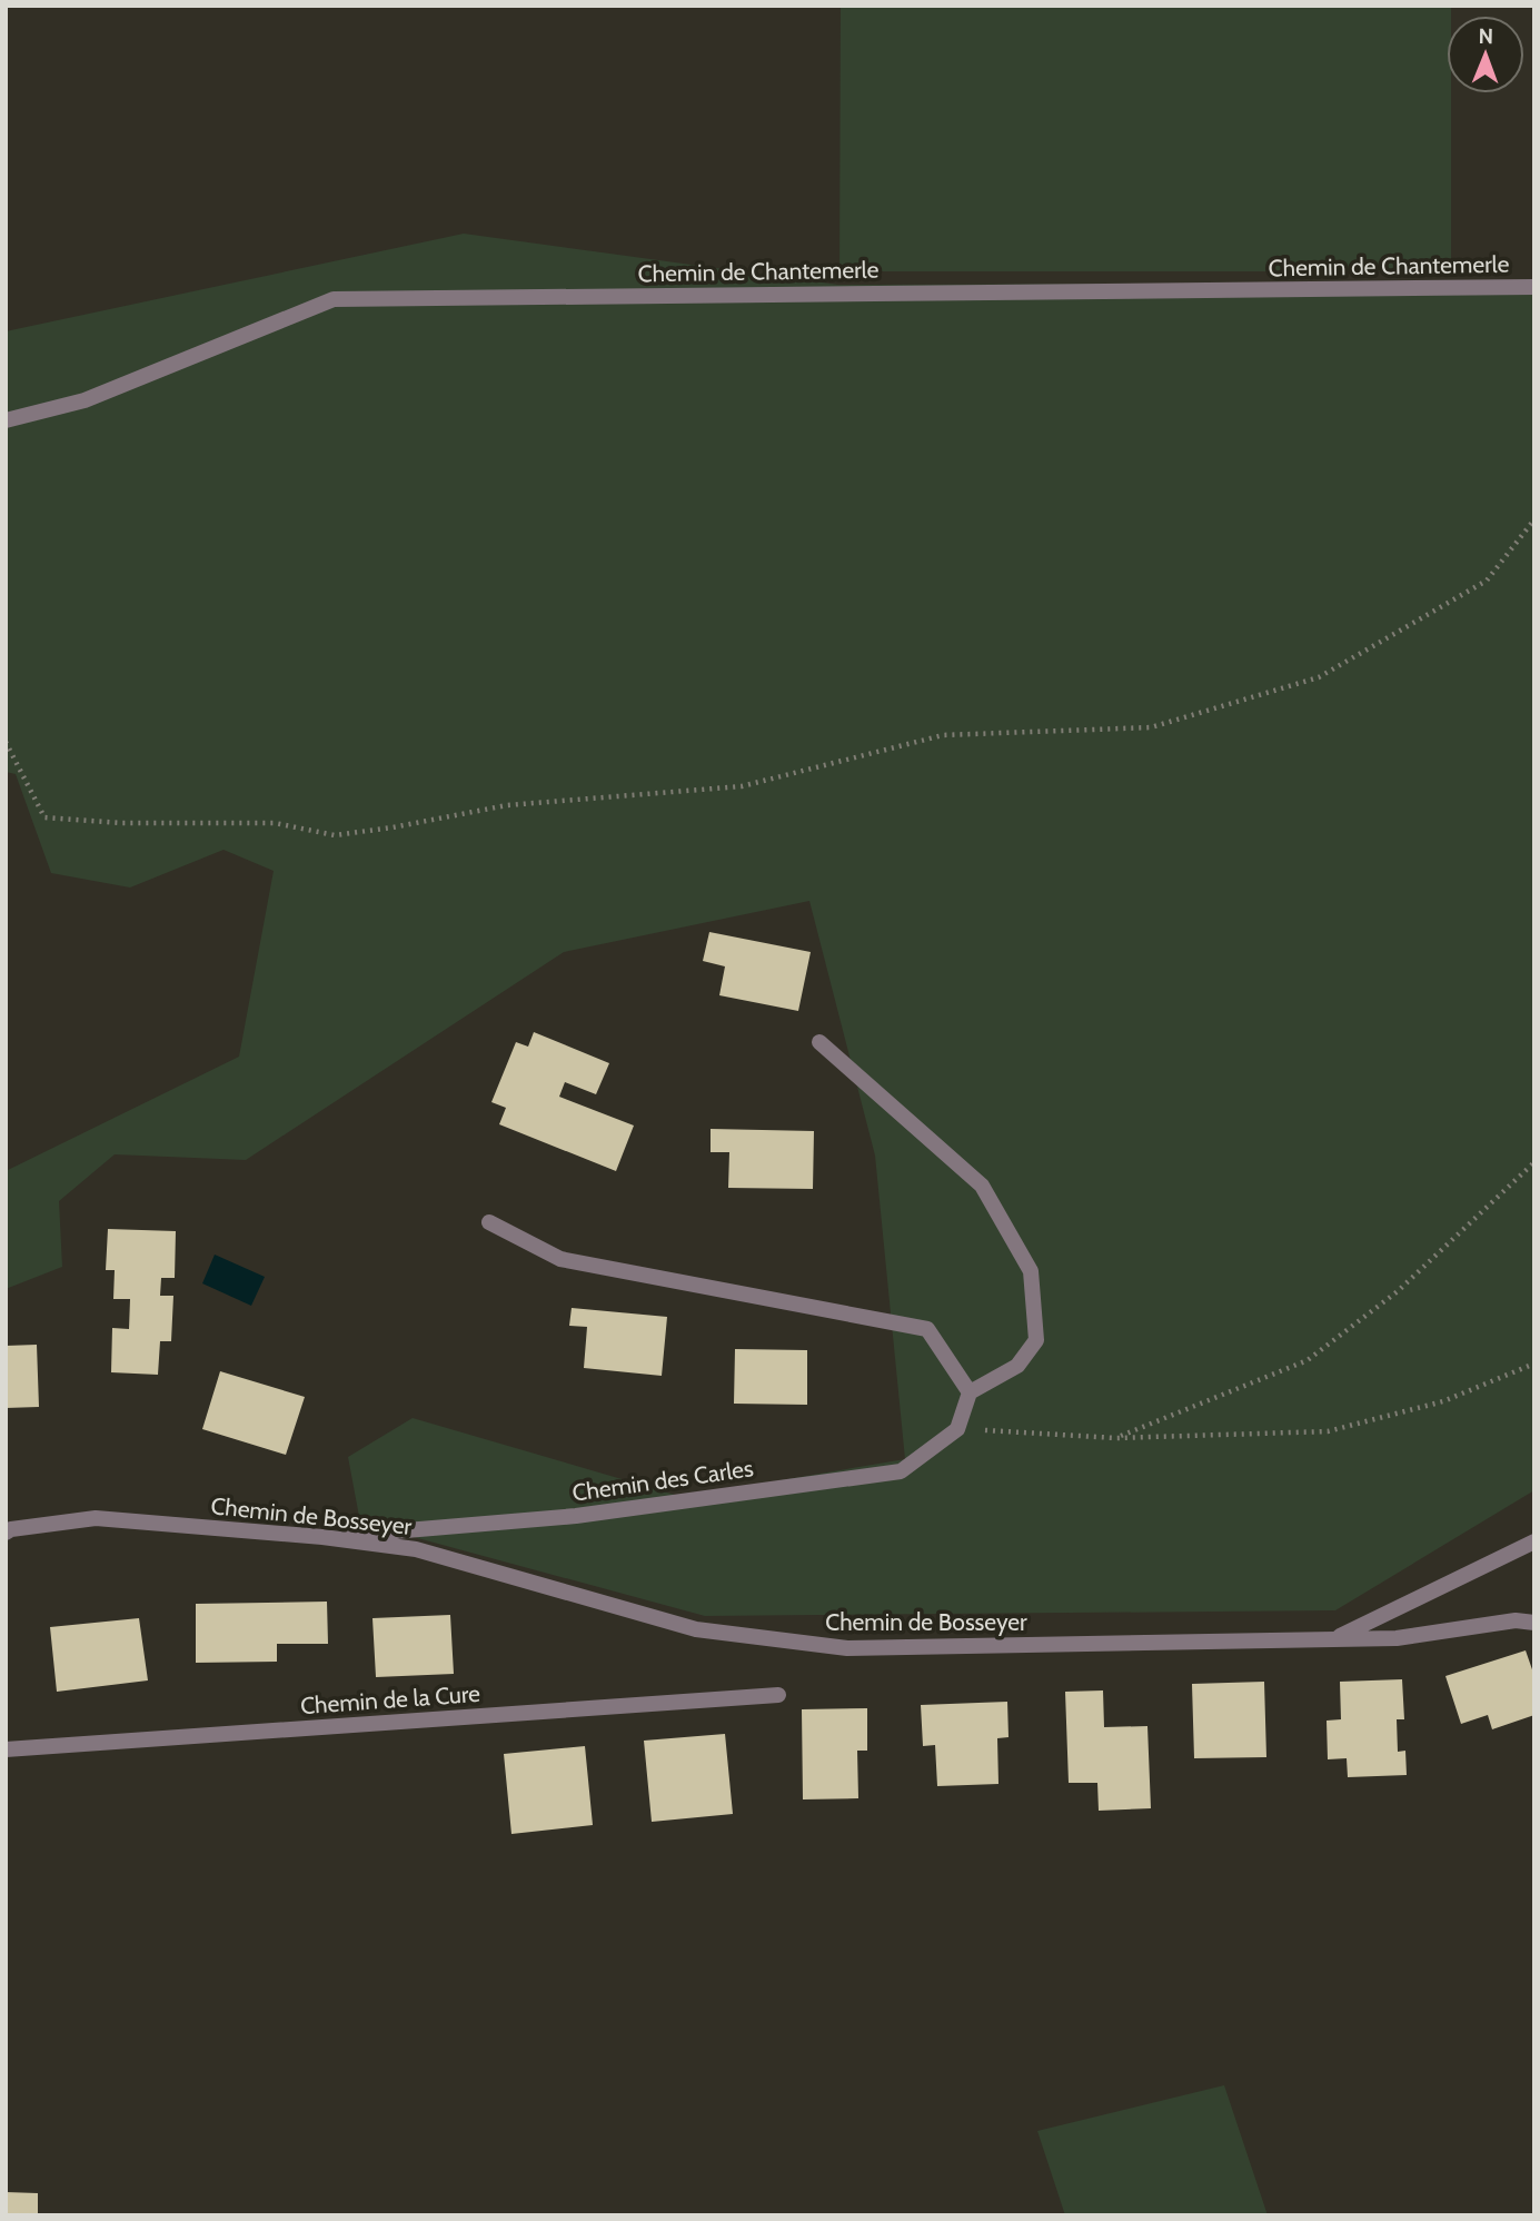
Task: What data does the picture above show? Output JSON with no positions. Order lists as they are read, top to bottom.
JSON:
{
  "streets": {
    "street": [
      "Chemin de Chantemerle",
      "Chemin des Carles",
      "Chemin de Bosseyer",
      "Chemin de la Cure"
    ]
  },
  "crossings": [
    ["Chemin des Carles", "Chemin de Bosseyer"]
  ],
  "north": "top"
}
